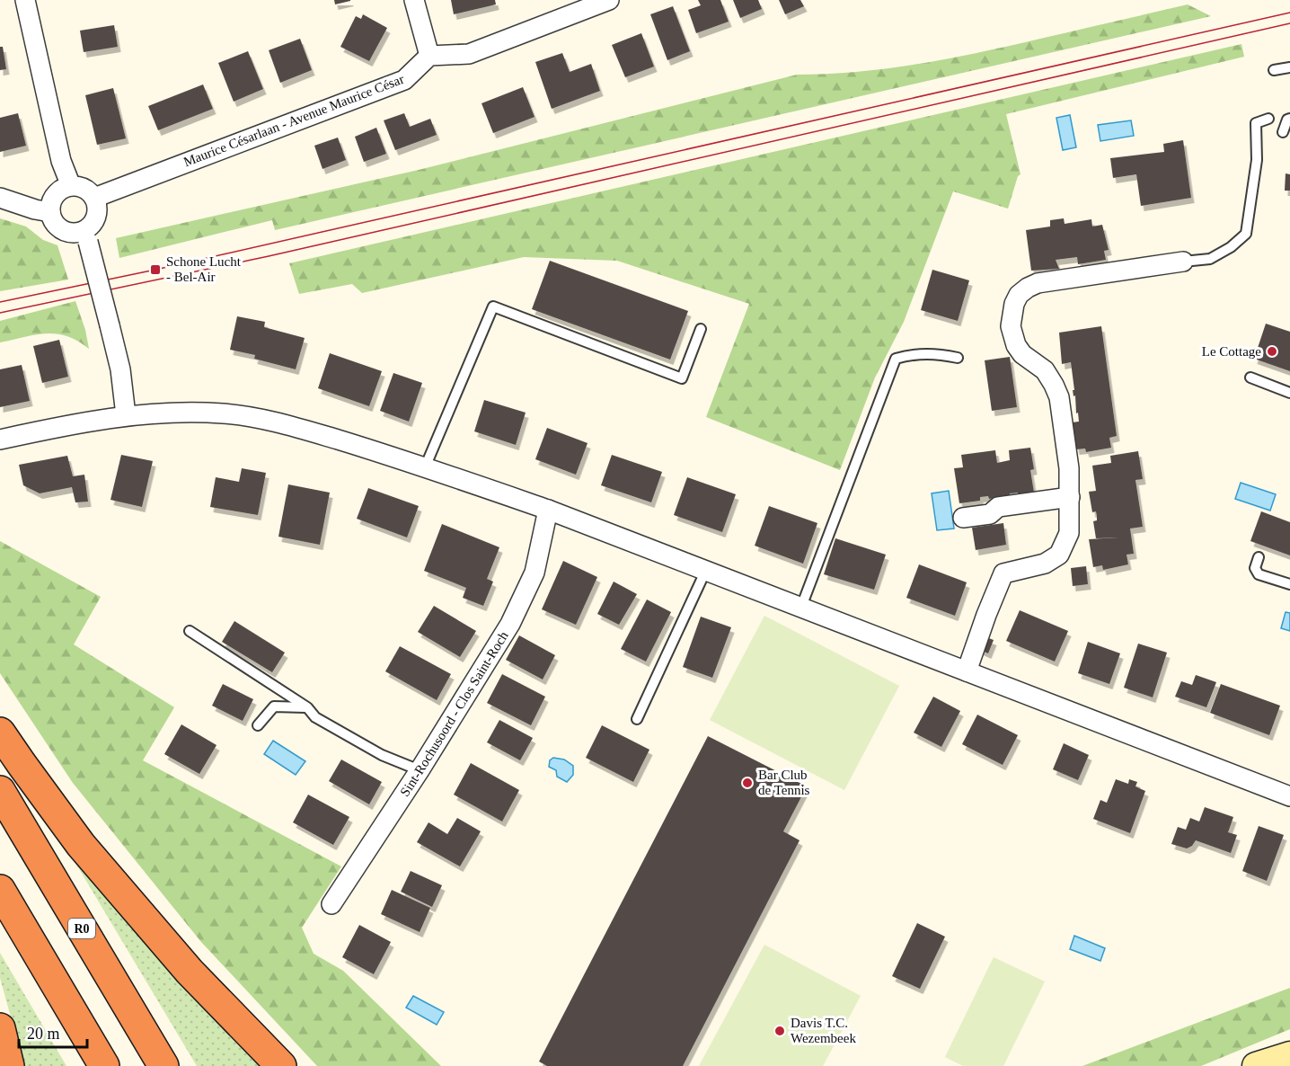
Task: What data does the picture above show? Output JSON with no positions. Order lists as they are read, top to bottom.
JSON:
{
  "streets": {
    "highway": ["R0"],
    "street": ["Maurice Césarlaan - Avenue Maurice César", "Sint-Rochusoord - Clos Saint-Roch"]
  },
  "places": {
    "transit": ["Schone Lucht - Bel-Air"],
    "other": ["Le Cottage", "Bar Club de Tennis", "Davis T.C. Wezembeek"]
  },
  "scale_bar": "20 m"
}
